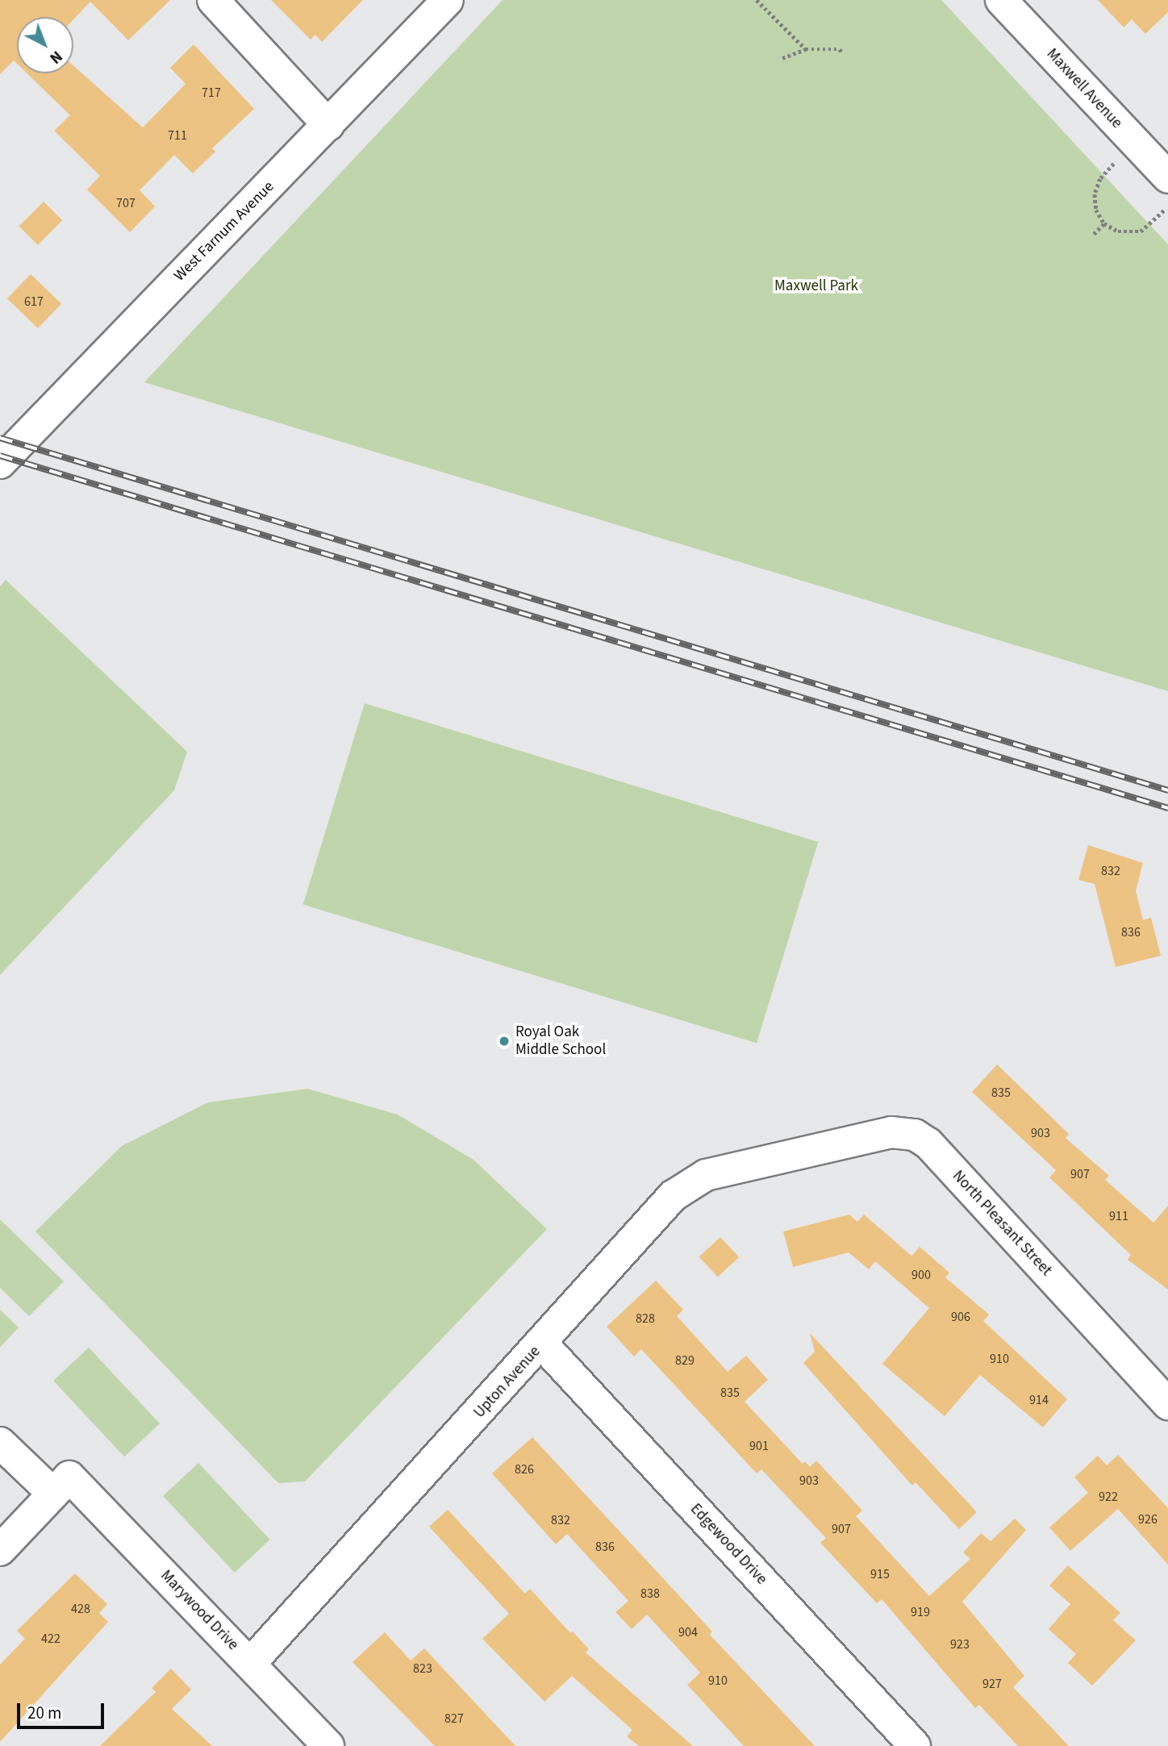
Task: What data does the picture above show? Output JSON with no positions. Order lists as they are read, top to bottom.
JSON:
{
  "streets": {
    "street": [
      "Maxwell Avenue",
      "West Farnum Avenue",
      "North Pleasant Street",
      "Upton Avenue",
      "Edgewood Drive",
      "Marywood Drive"
    ]
  },
  "crossings": [
    ["North Pleasant Street", "Upton Avenue"],
    ["Upton Avenue", "Edgewood Drive"],
    ["Upton Avenue", "Marywood Drive"]
  ],
  "parks": ["Maxwell Park"],
  "places": ["Royal Oak Middle School"],
  "house_numbers": [
    "717",
    "711",
    "707",
    "617",
    "832",
    "836",
    "835",
    "903",
    "907",
    "911",
    "900",
    "906",
    "828",
    "910",
    "829",
    "835",
    "914",
    "901",
    "826",
    "903",
    "922",
    "926",
    "832",
    "907",
    "836",
    "915",
    "838",
    "428",
    "919",
    "904",
    "422",
    "923",
    "823",
    "910",
    "927",
    "827"
  ],
  "scale_bar": "20 m",
  "north": "bottom right"
}
